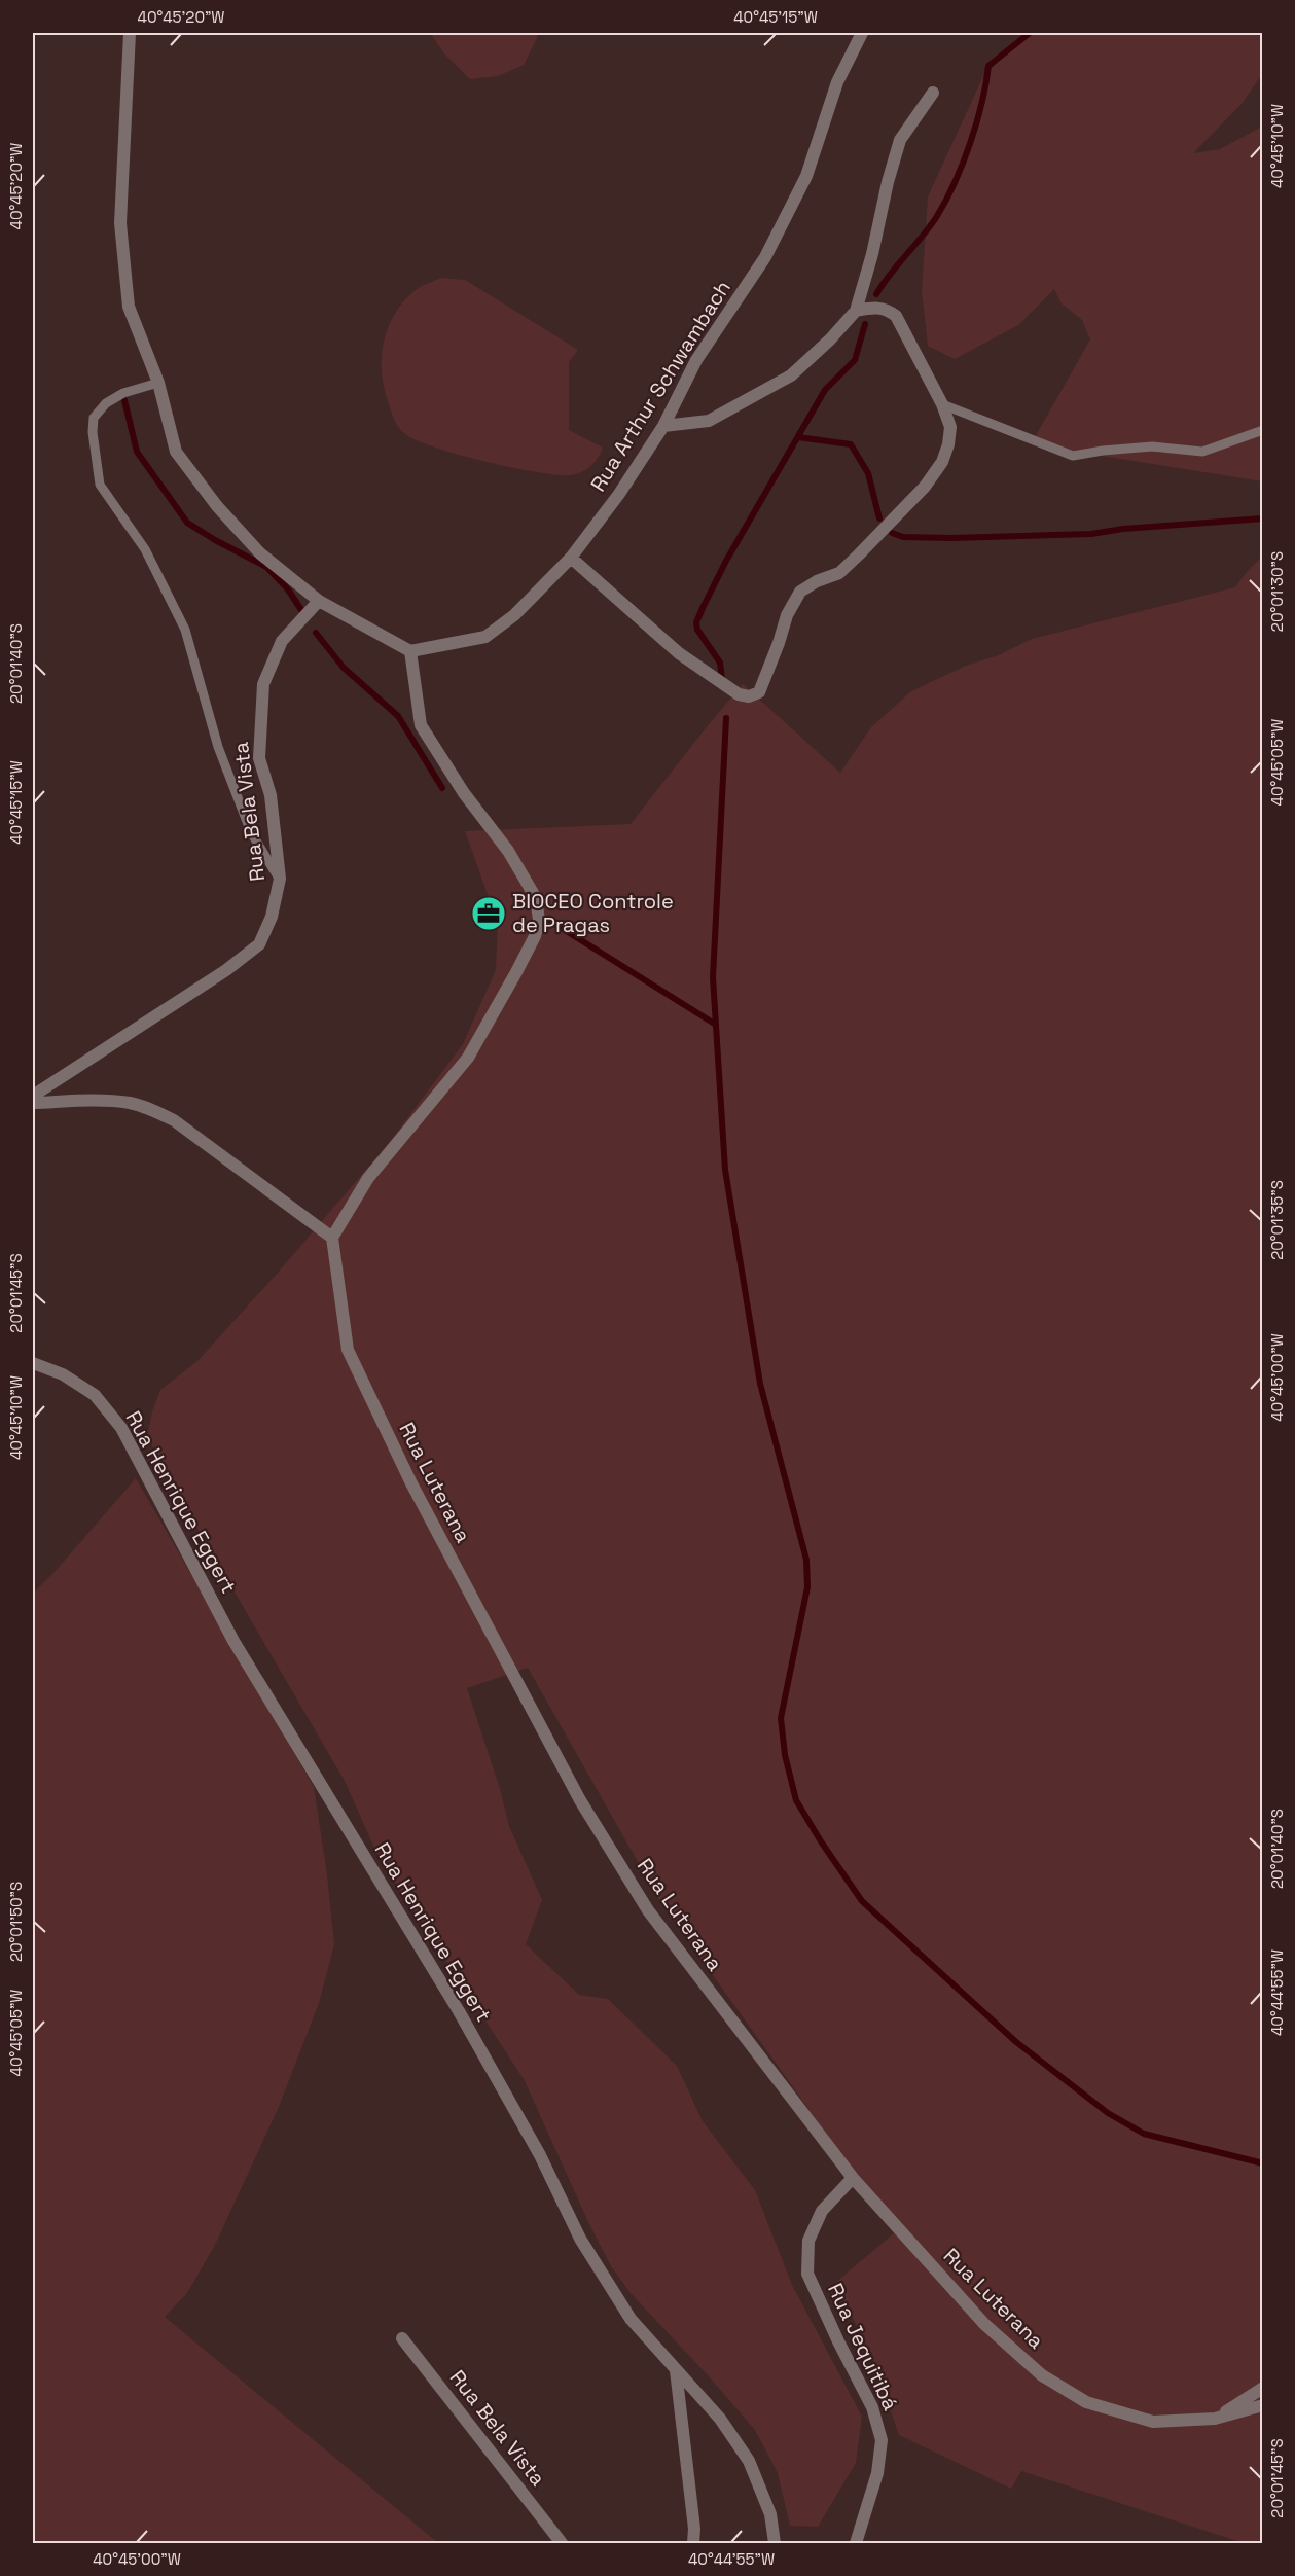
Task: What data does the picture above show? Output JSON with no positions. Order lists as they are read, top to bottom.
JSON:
{
  "streets": {
    "street": [
      "Rua Arthur Schwambach",
      "Rua Bela Vista",
      "Rua Luterana",
      "Rua Henrique Eggert",
      "Rua Jequitibá"
    ]
  },
  "crossings": [
    ["Rua Luterana", "Rua Jequitibá"]
  ],
  "places": {
    "office": ["BIOCEO Controle de Pragas"]
  },
  "coordinates": [
    "40°45'20\"W",
    "40°45'15\"W",
    "40°45'10\"W",
    "20°01'30\"S",
    "20°01'40\"S",
    "40°45'05\"W",
    "20°01'35\"S",
    "20°01'45\"S",
    "40°45'00\"W",
    "20°01'50\"S",
    "40°44'55\"W"
  ]
}
